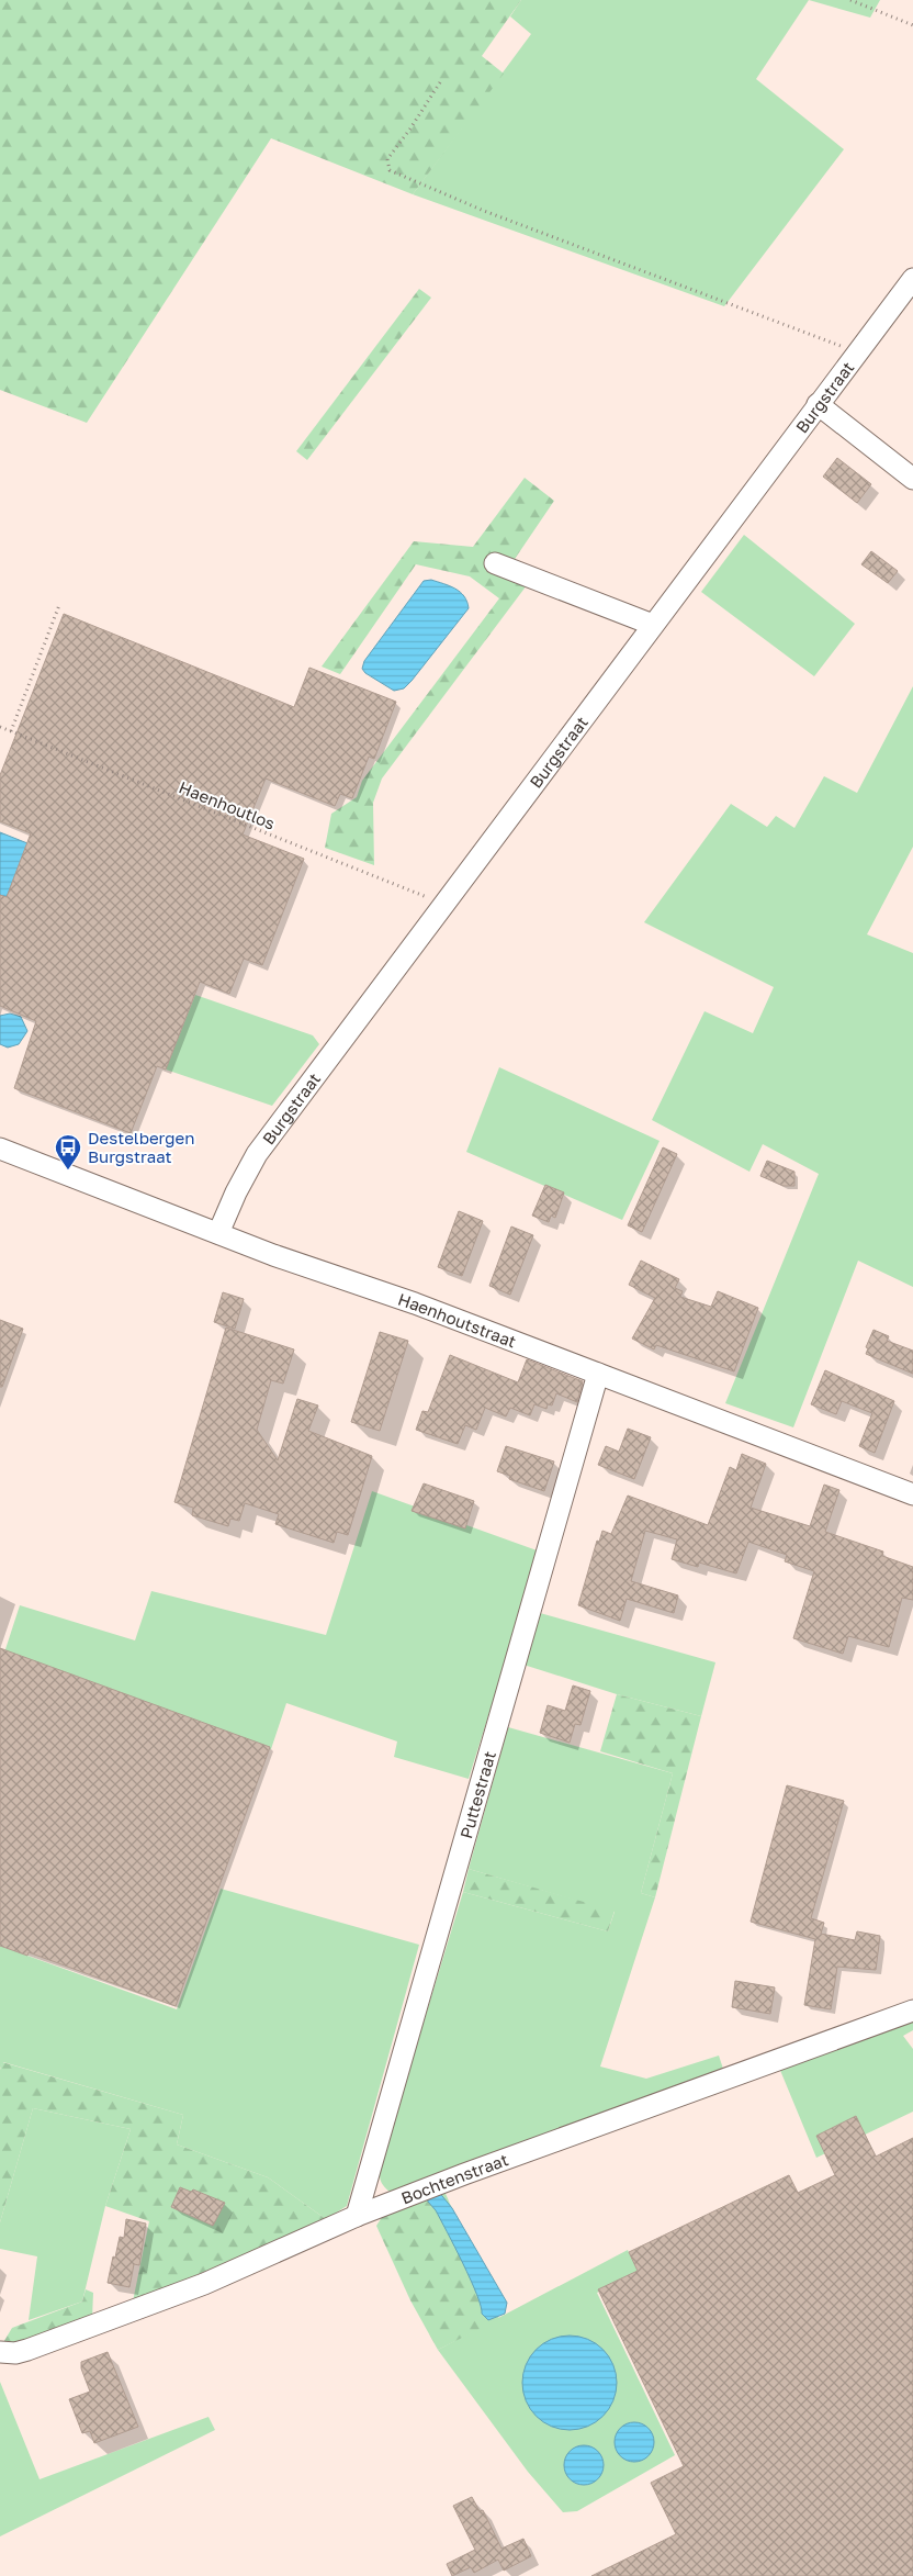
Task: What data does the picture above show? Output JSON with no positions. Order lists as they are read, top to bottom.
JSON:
{
  "streets": {
    "street": [
      "Burgstraat",
      "Haenhoutstraat",
      "Puttestraat",
      "Bochtenstraat"
    ],
    "path": ["Haenhoutlos"]
  },
  "crossings": [
    ["Burgstraat", "Haenhoutlos"],
    ["Burgstraat", "Haenhoutstraat"],
    ["Haenhoutstraat", "Puttestraat"],
    ["Puttestraat", "Bochtenstraat"]
  ],
  "places": {
    "bus stop": ["Destelbergen Burgstraat"]
  }
}
